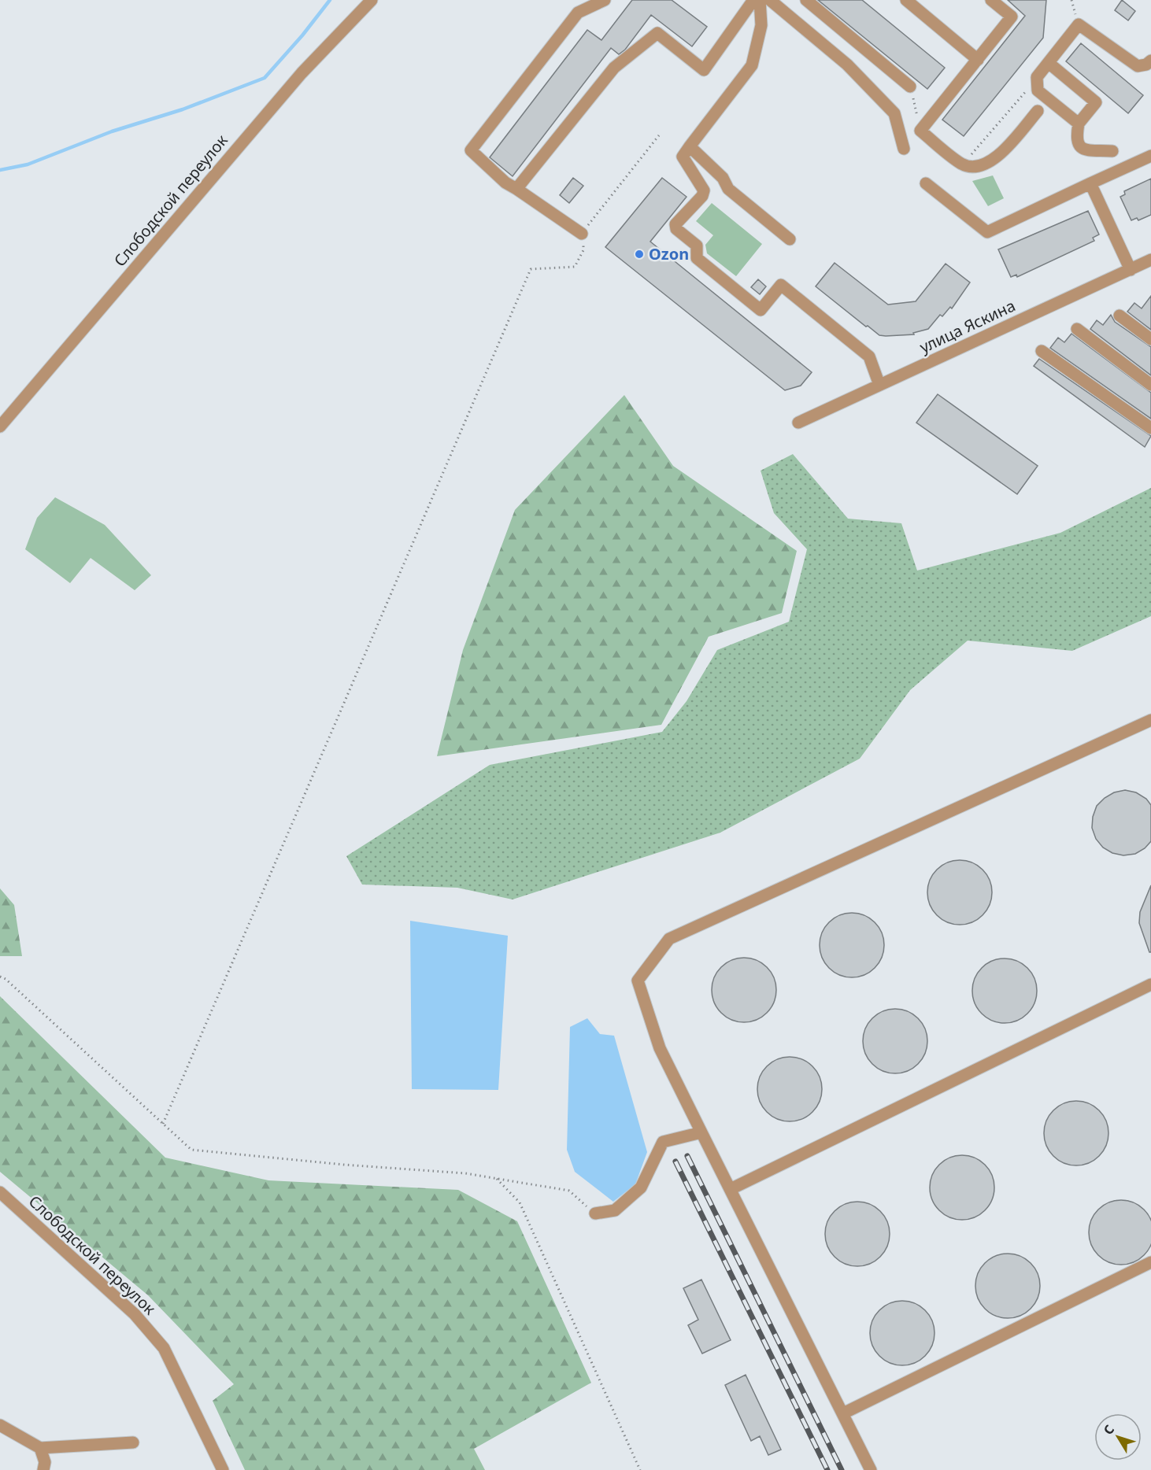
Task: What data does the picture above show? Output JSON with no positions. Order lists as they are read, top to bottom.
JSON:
{
  "streets": {
    "street": ["Слободской переулок", "улица Яскина"]
  },
  "places": ["Ozon"],
  "north": "top left"
}
